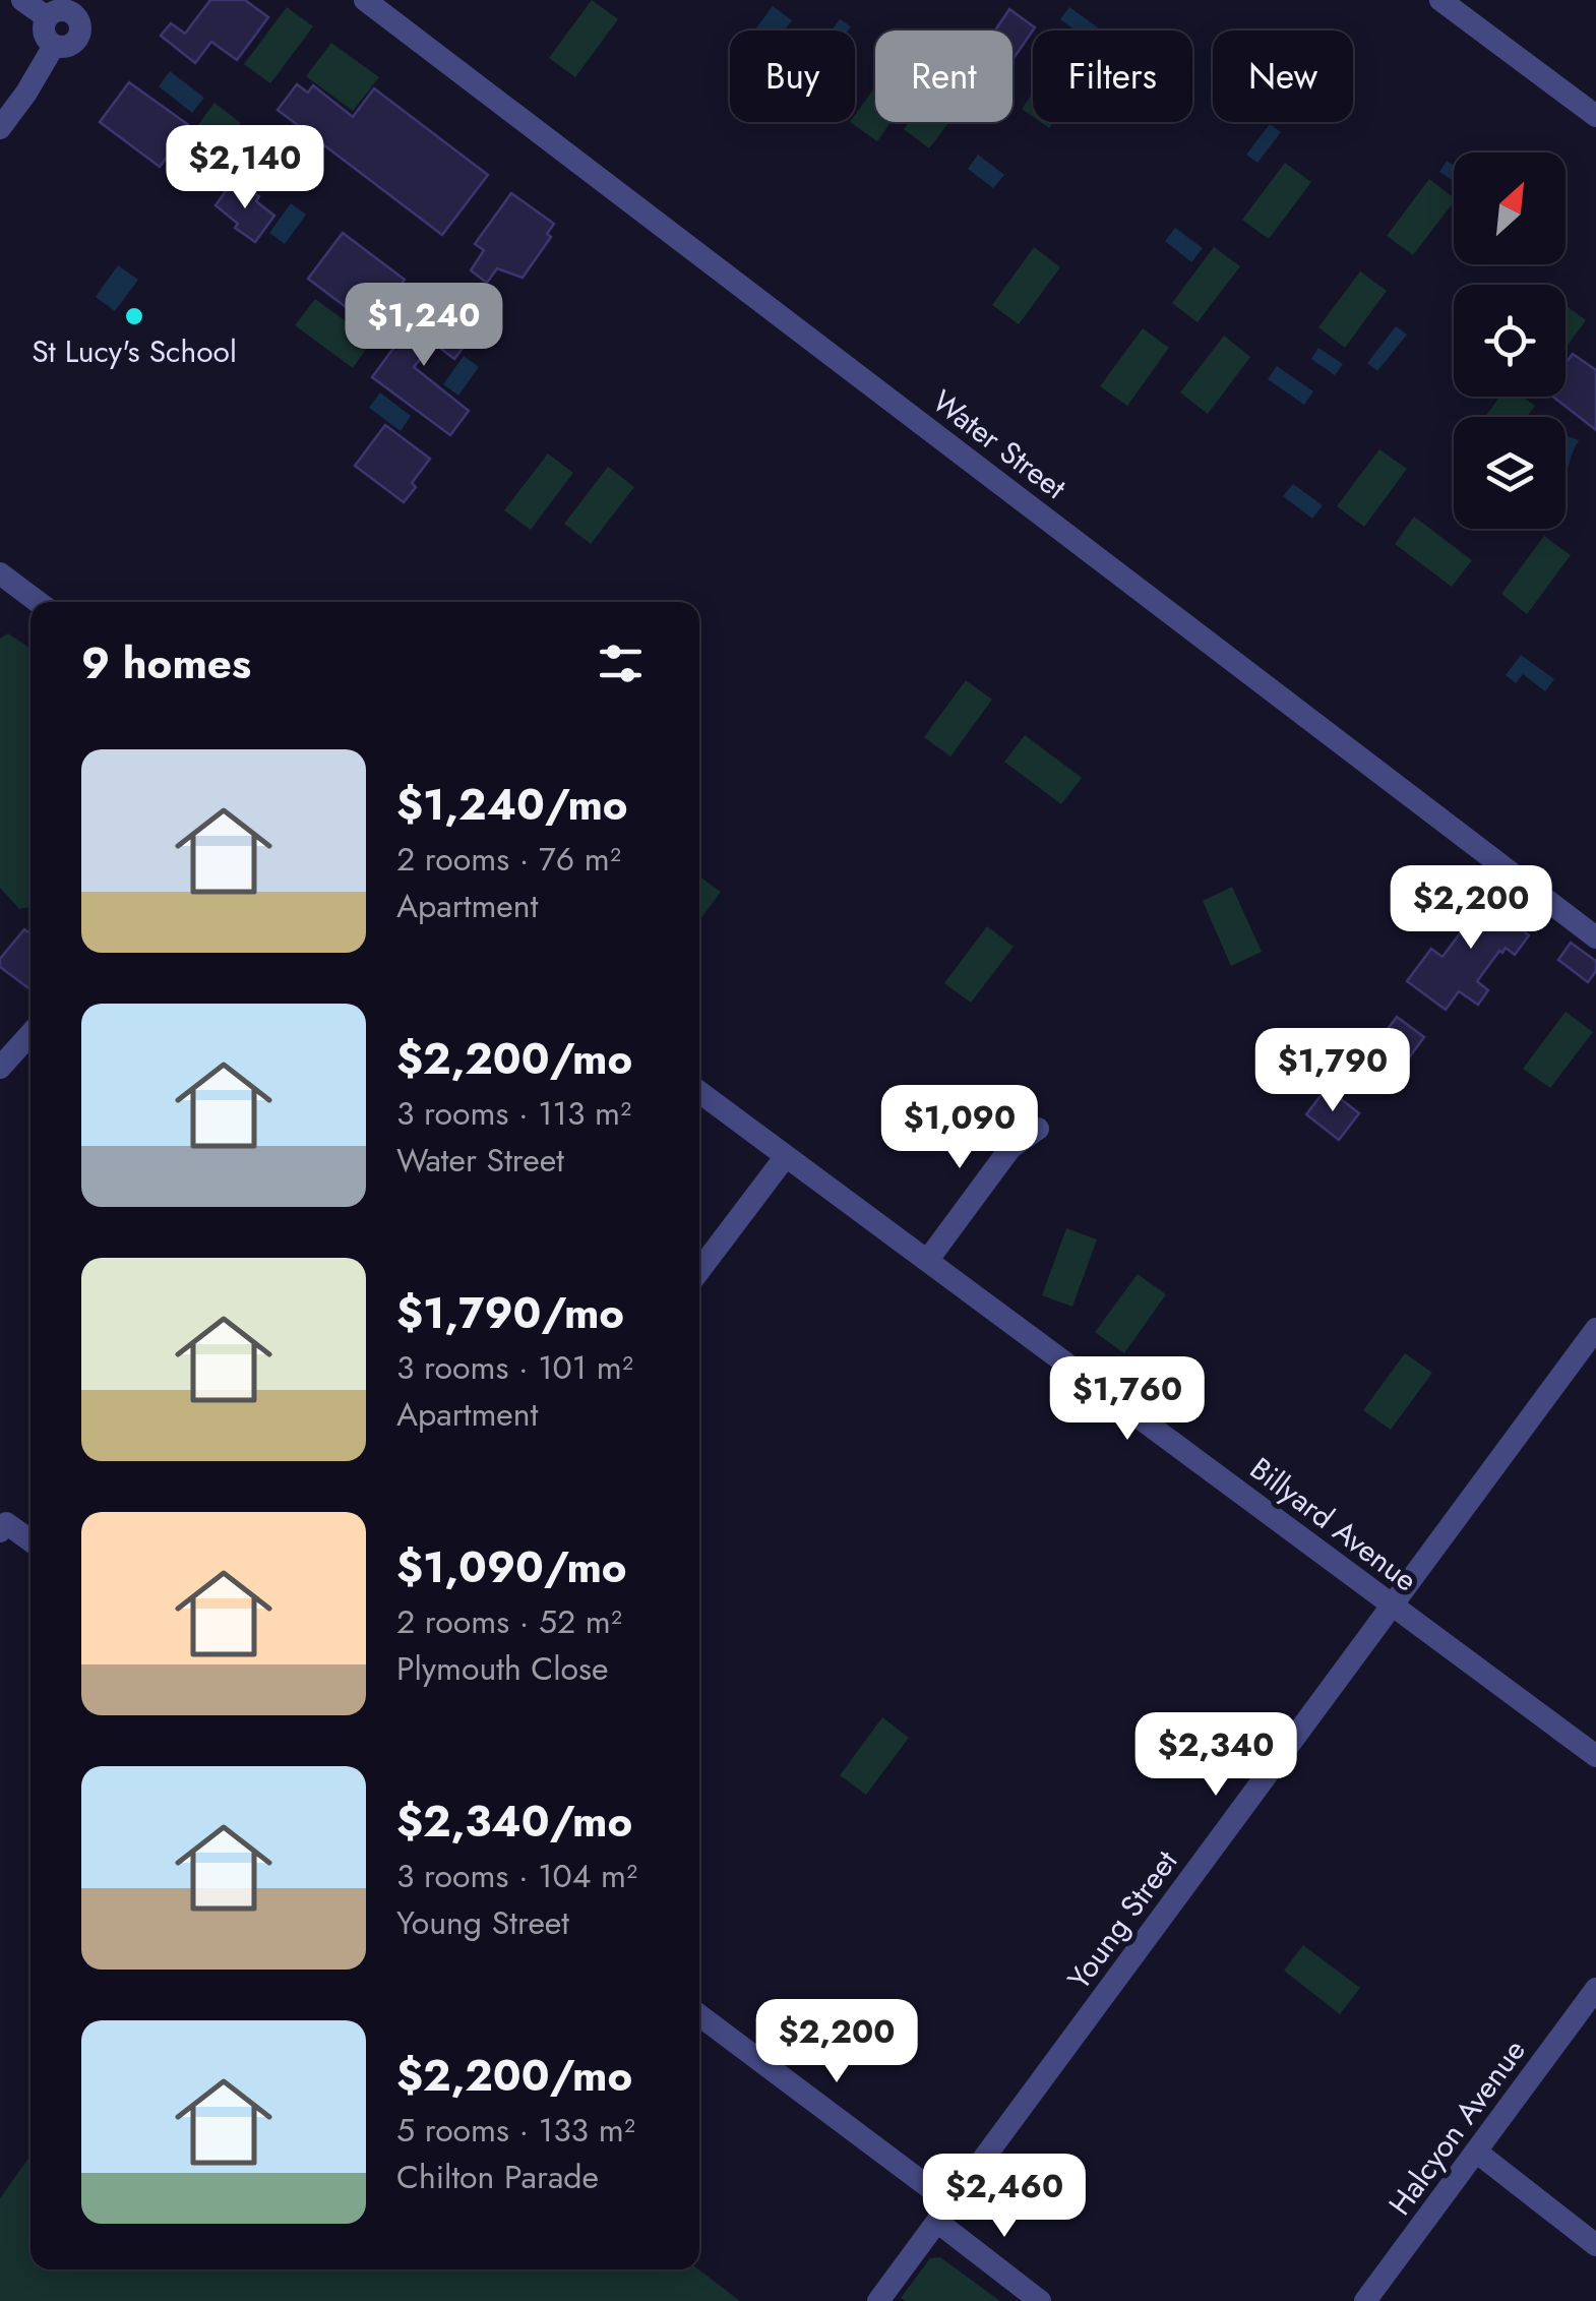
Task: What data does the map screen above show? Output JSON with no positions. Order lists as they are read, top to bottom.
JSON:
{
  "streets": {
    "street": [
      "Water Street",
      "Billyard Avenue",
      "Young Street",
      "Halcyon Avenue"
    ]
  },
  "crossings": [
    ["Billyard Avenue", "Young Street"]
  ],
  "places": ["St Lucy's School"],
  "north": "top right",
  "page": {
    "chip": [
      "Buy",
      "Rent",
      "Filters",
      "New"
    ],
    "price": [
      "$2,140",
      "$1,240",
      "$2,200",
      "$1,790",
      "$1,090",
      "$1,760",
      "$2,340",
      "$2,200",
      "$2,460"
    ],
    "heading": "9 homes",
    "list": [
      {
        "name": "$1,240/mo",
        "note": "2 rooms · 76 m² · Apartment"
      },
      {
        "name": "$2,200/mo",
        "note": "3 rooms · 113 m² · Water Street"
      },
      {
        "name": "$1,790/mo",
        "note": "3 rooms · 101 m² · Apartment"
      },
      {
        "name": "$1,090/mo",
        "note": "2 rooms · 52 m² · Plymouth Close"
      },
      {
        "name": "$2,340/mo",
        "note": "3 rooms · 104 m² · Young Street"
      },
      {
        "name": "$2,200/mo",
        "note": "5 rooms · 133 m² · Chilton Parade"
      }
    ]
  }
}
